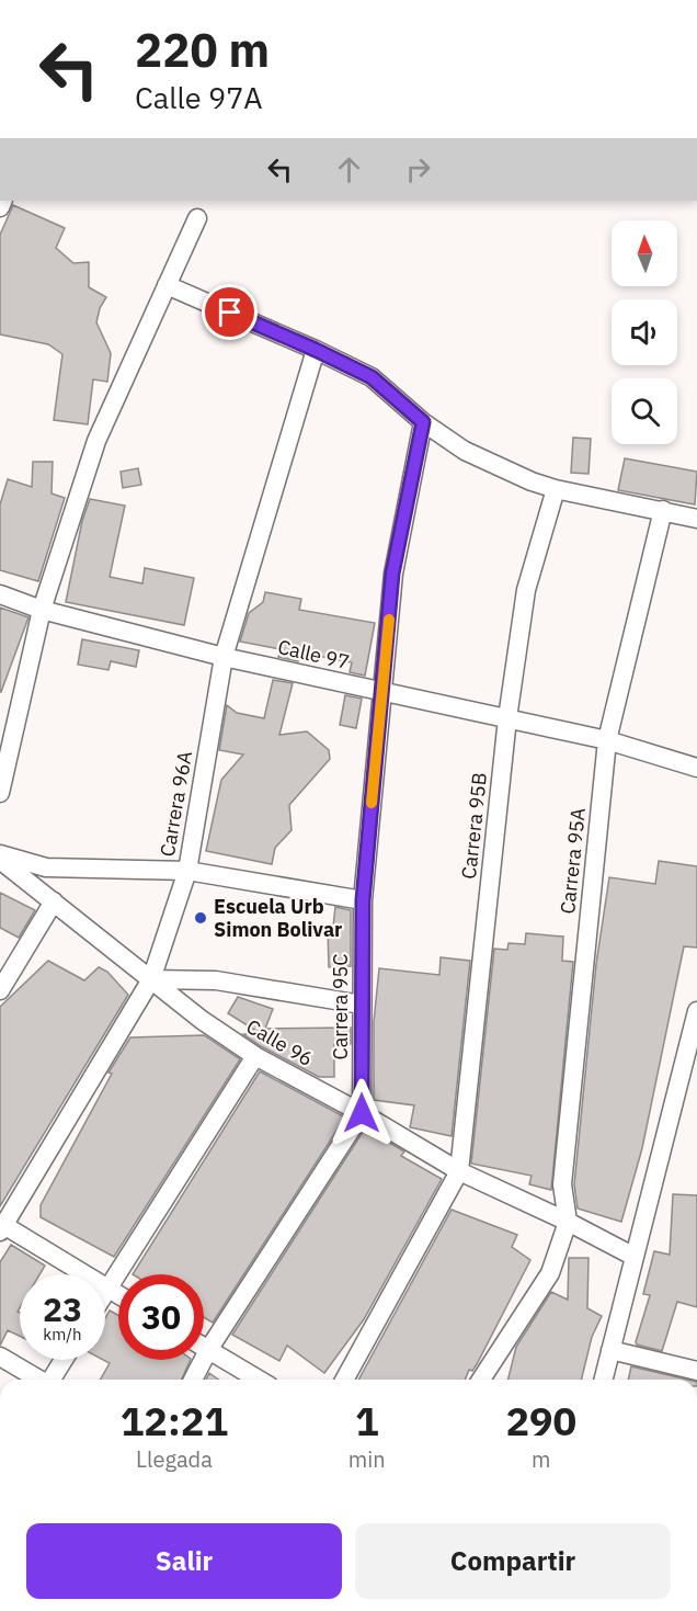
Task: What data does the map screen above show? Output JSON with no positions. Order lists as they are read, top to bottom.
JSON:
{
  "streets": {
    "street": [
      "Calle 97",
      "Carrera 96A",
      "Carrera 95B",
      "Carrera 95A",
      "Carrera 95C",
      "Calle 96"
    ]
  },
  "crossings": [
    ["Calle 97", "Carrera 96A"],
    ["Calle 97", "Carrera 95B"],
    ["Calle 97", "Carrera 95A"],
    ["Calle 97", "Carrera 95C"],
    ["Carrera 96A", "Calle 96"],
    ["Carrera 95B", "Calle 96"],
    ["Carrera 95A", "Calle 96"],
    ["Carrera 95C", "Calle 96"]
  ],
  "places": ["Escuela Urb Simon Bolivar"],
  "north": "top",
  "page": {
    "turn": ["220 m", "Calle 97A"],
    "speed": "23 km/h",
    "limit": "30",
    "eta": [
      "12:21",
      "Llegada",
      "1",
      "min",
      "290",
      "m"
    ],
    "buttons": ["Salir", "Compartir"]
  }
}
